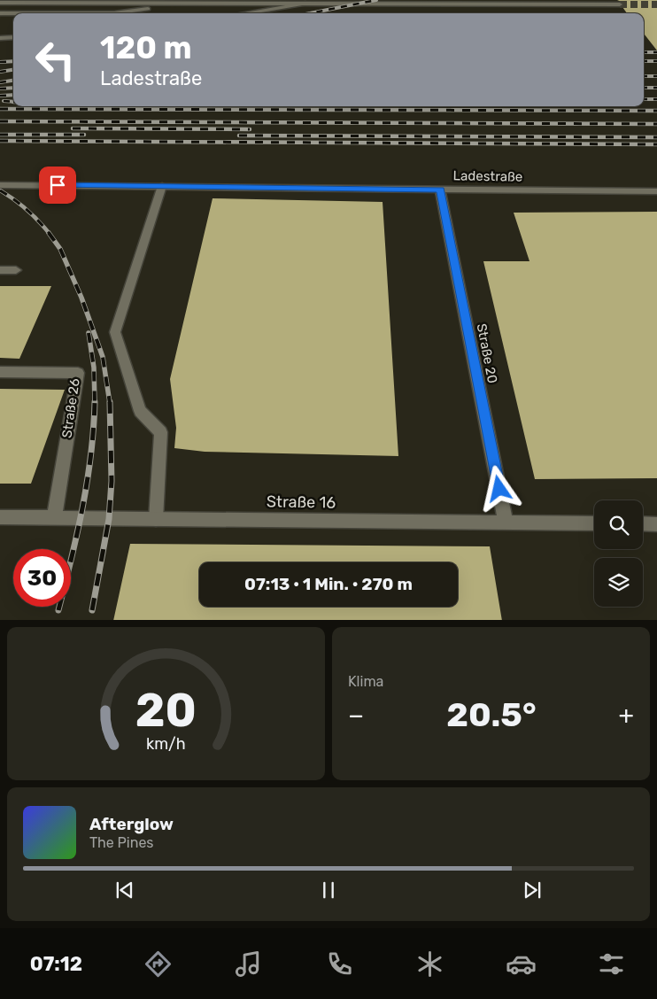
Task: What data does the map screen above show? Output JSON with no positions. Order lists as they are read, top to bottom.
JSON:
{
  "streets": {
    "street": [
      "Ladestraße",
      "Straße 20",
      "Straße 26",
      "Straße 16"
    ]
  },
  "crossings": [
    ["Ladestraße", "Straße 20"],
    ["Straße 20", "Straße 16"],
    ["Straße 26", "Straße 16"]
  ],
  "page": {
    "turn": ["120 m", "Ladestraße"],
    "limit": "30",
    "trip": "07:13 · 1 Min. · 270 m",
    "tile": "Klima",
    "heat": ["−", "20.5°", "+"],
    "song": ["Afterglow", "The Pines"],
    "tabs": "07:12",
    "gauge": ["20", "km/h"]
  }
}
